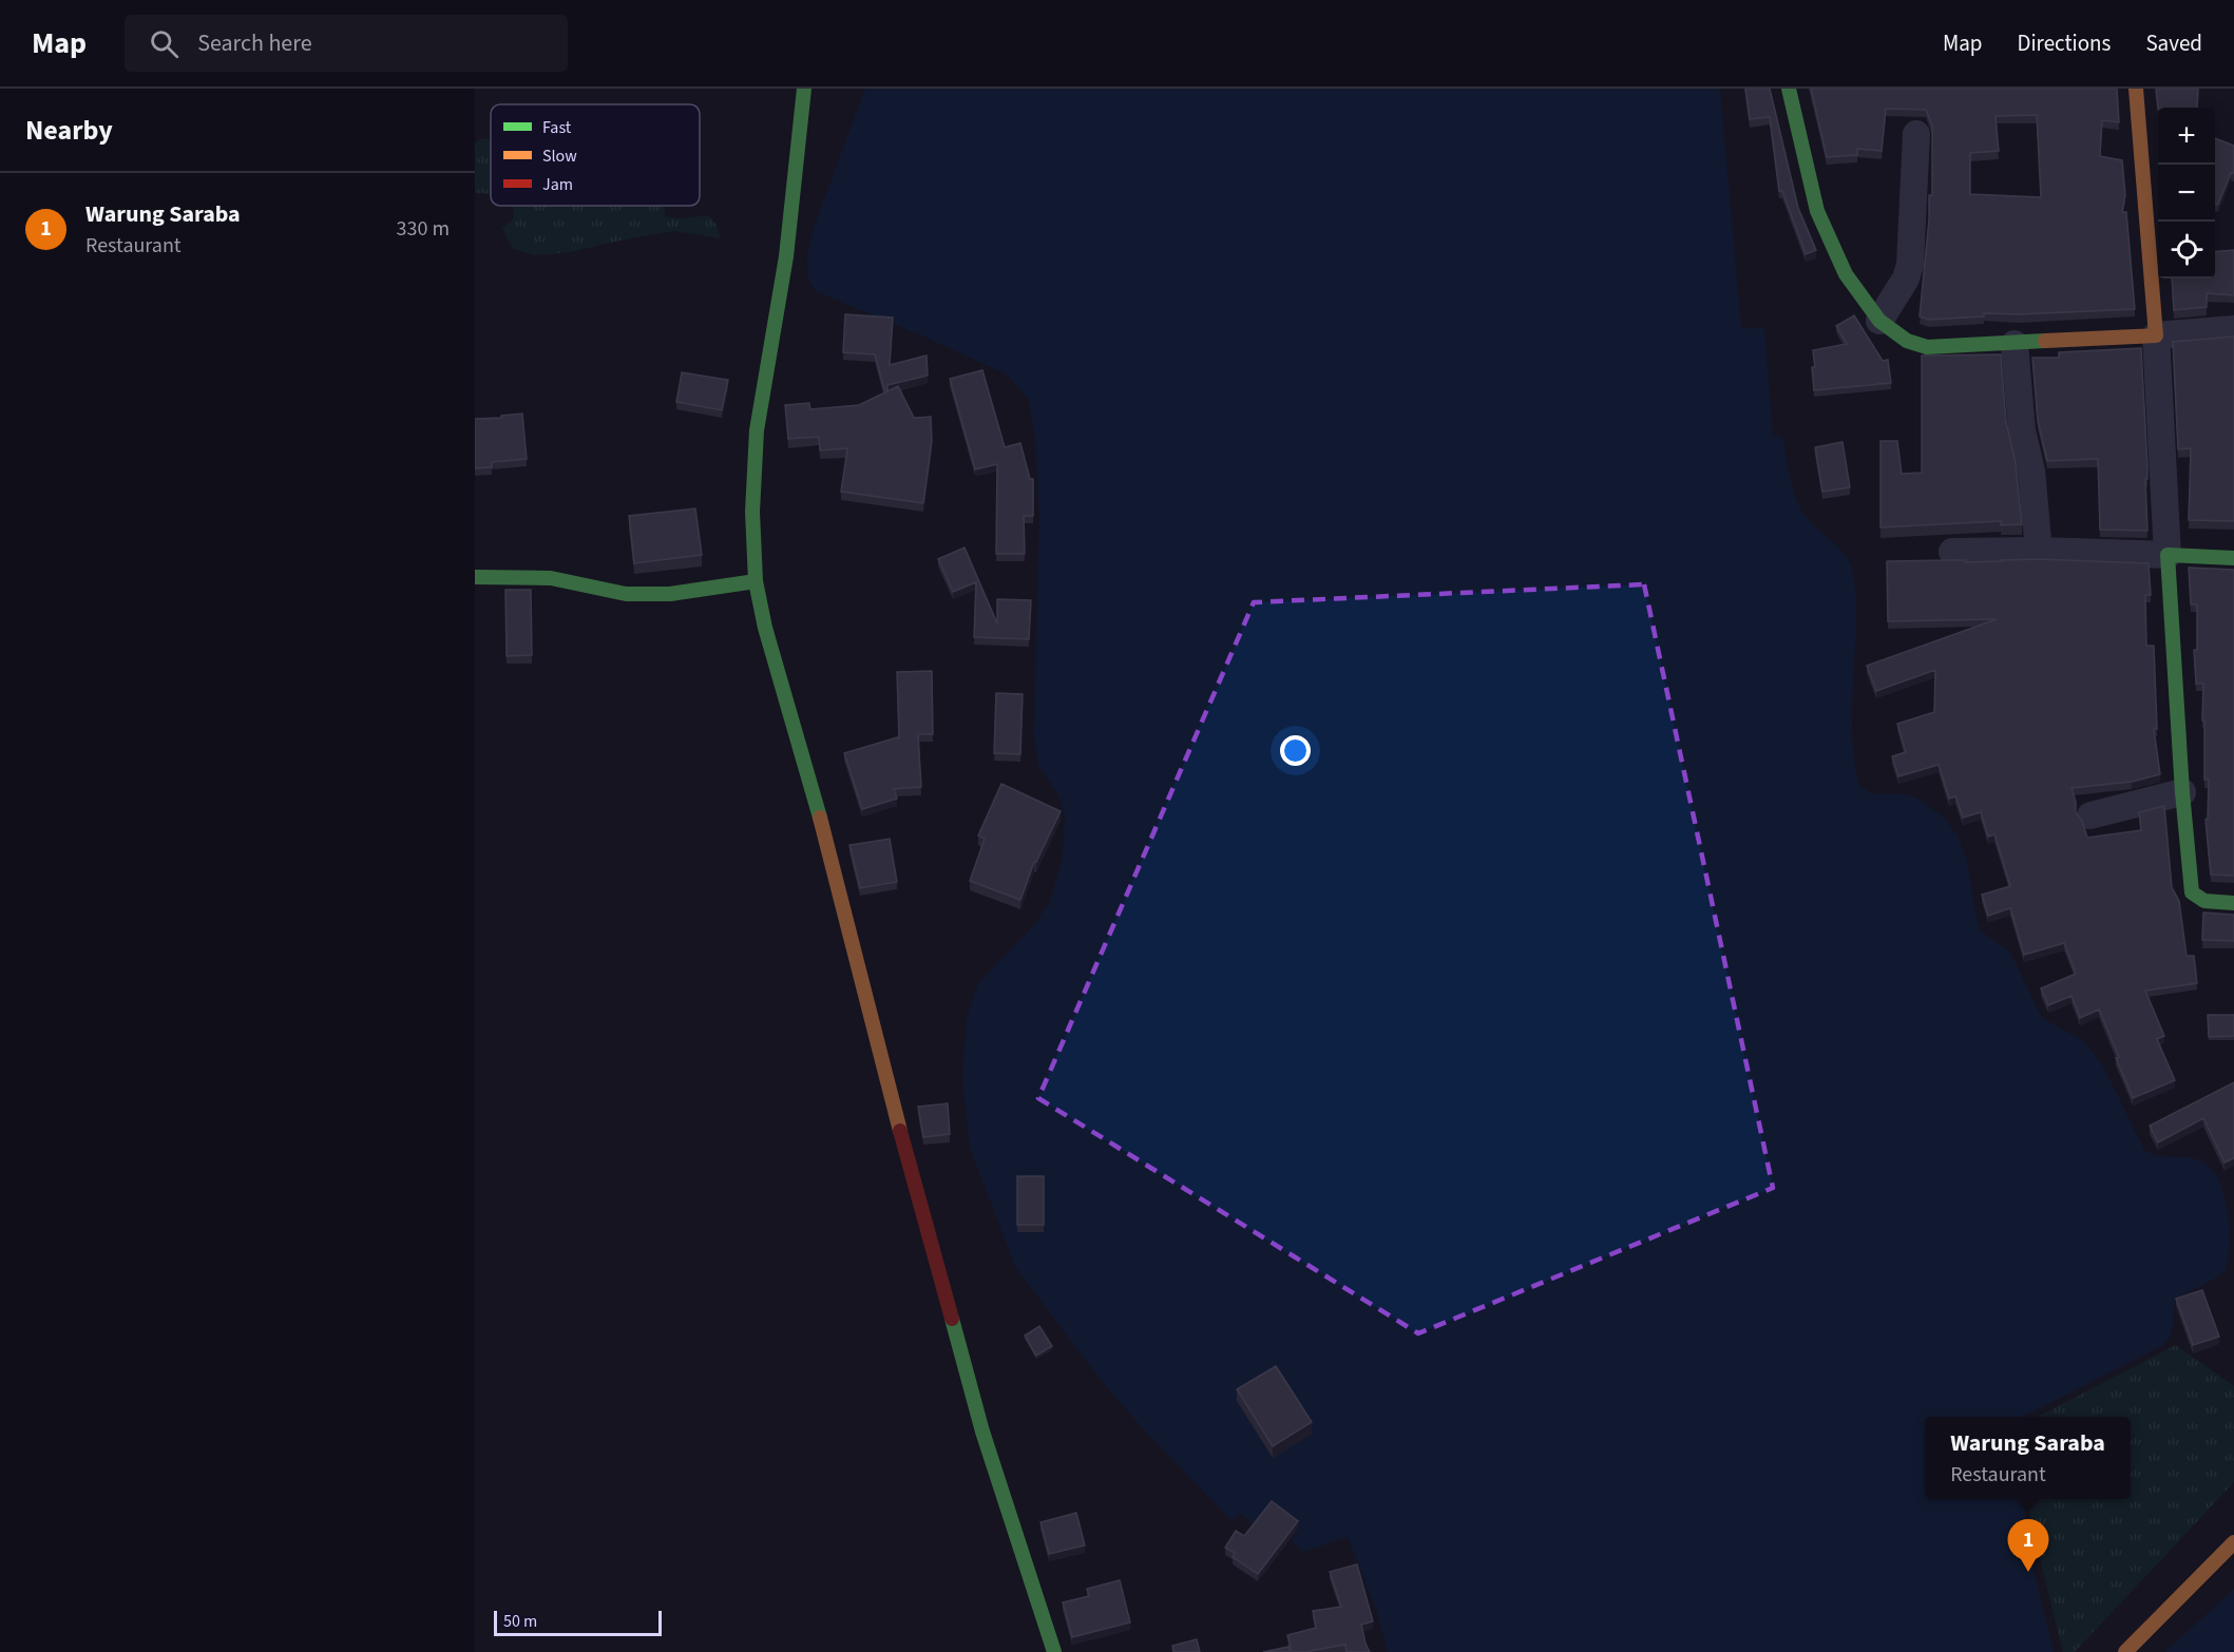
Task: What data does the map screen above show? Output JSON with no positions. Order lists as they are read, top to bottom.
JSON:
{
  "legend": ["Fast", "Slow", "Jam"],
  "scale_bar": "50 m",
  "page": {
    "header": "Map",
    "search": "Search here",
    "nav": ["Map", "Directions", "Saved"],
    "heading": "Nearby",
    "map_buttons": ["+", "−"],
    "list": [
      {
        "mark": "1",
        "name": "Warung Saraba",
        "note": "Restaurant",
        "value": "330 m"
      }
    ],
    "popup": ["Warung Saraba", "Restaurant"],
    "pins": "1",
    "scale": "50 m"
  }
}
